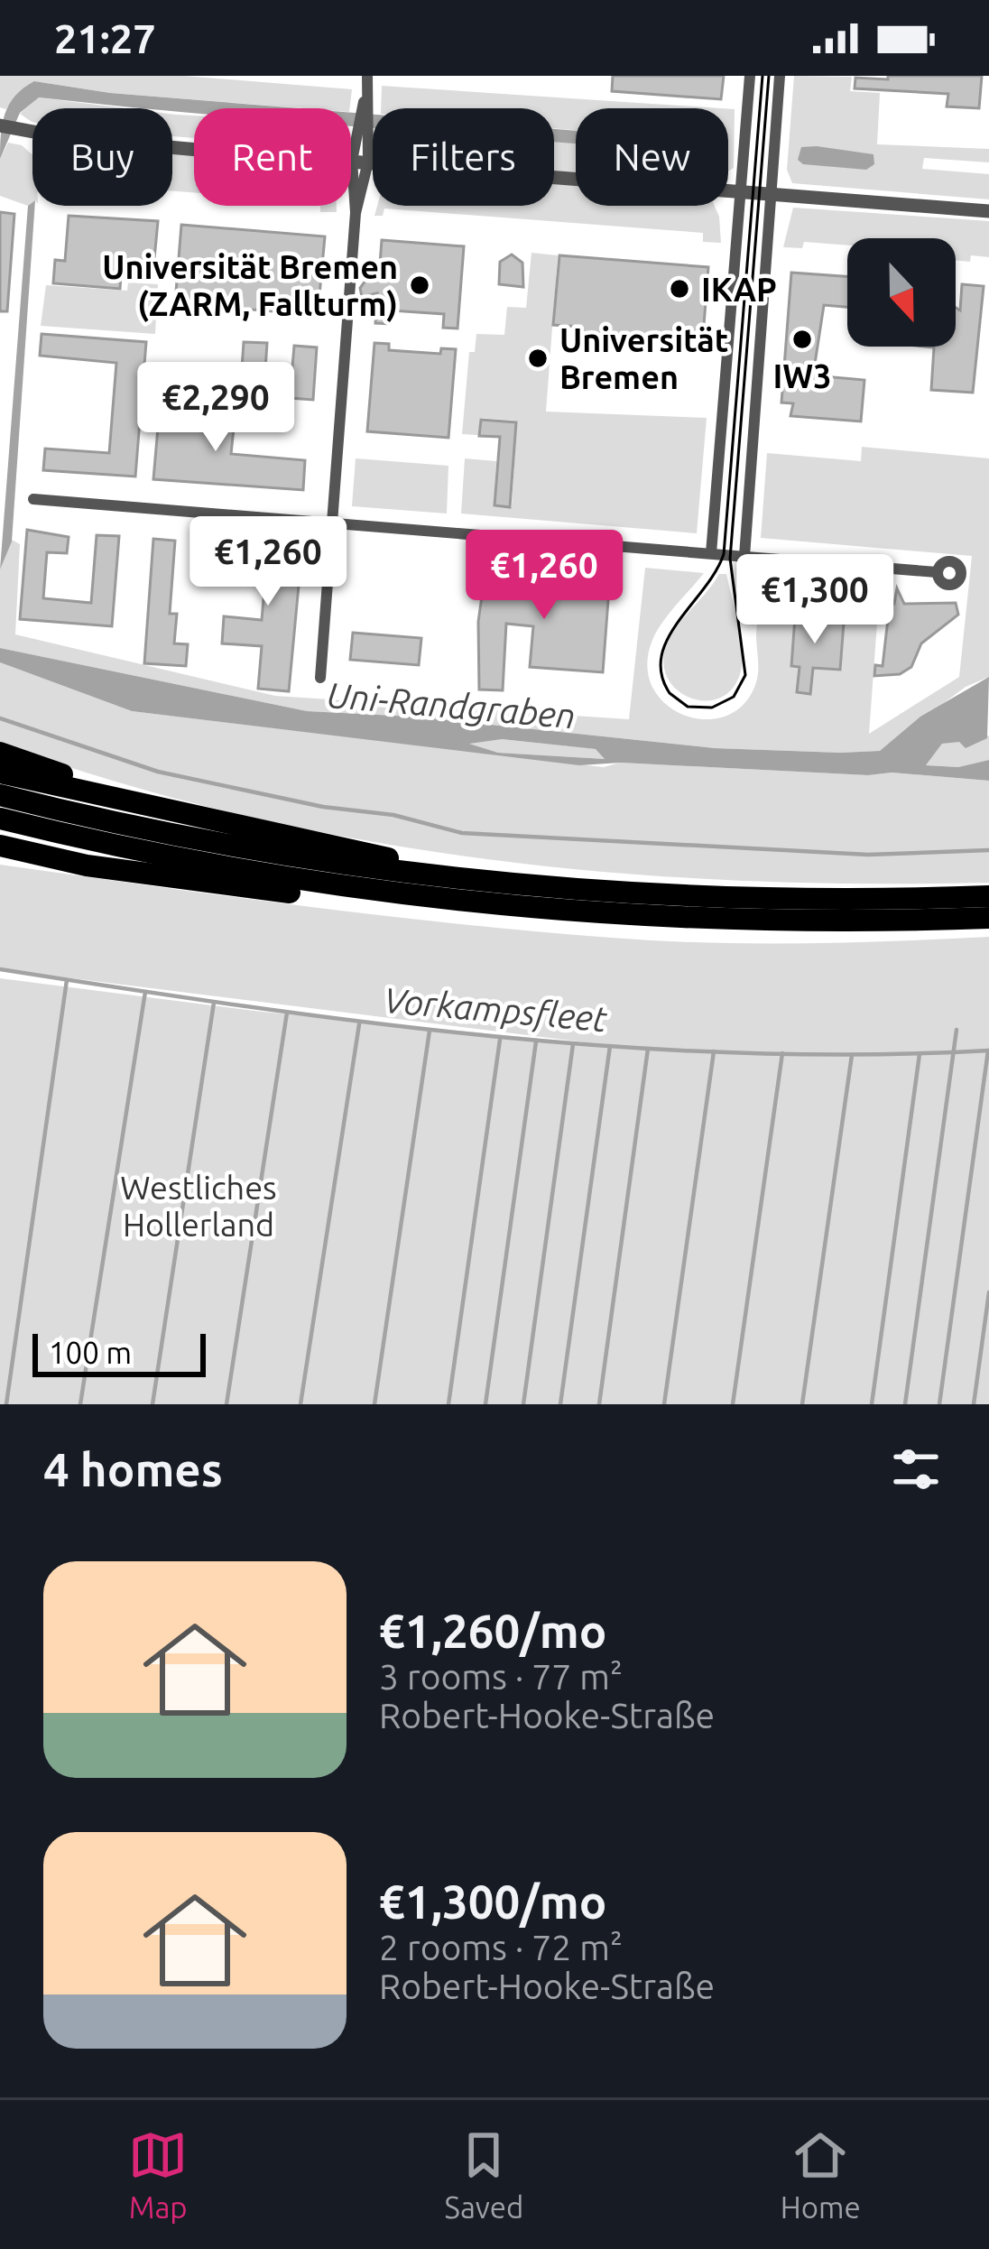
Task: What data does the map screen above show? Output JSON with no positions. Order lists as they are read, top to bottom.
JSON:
{
  "water": ["Uni-Randgraben", "Vorkampsfleet"],
  "parks": ["Westliches Hollerland"],
  "places": [
    "Universität Bremen (ZARM, Fallturm)",
    "IKAP",
    "IW3",
    "Universität Bremen"
  ],
  "scale_bar": "100 m",
  "north": "bottom",
  "page": {
    "status": "21:27",
    "chip": [
      "Buy",
      "Rent",
      "Filters",
      "New"
    ],
    "price": [
      "€2,290",
      "€1,260",
      "€1,260",
      "€1,300"
    ],
    "scale": "100 m",
    "heading": "4 homes",
    "list": [
      {
        "name": "€1,260/mo",
        "note": "3 rooms · 77 m² · Robert-Hooke-Straße"
      },
      {
        "name": "€1,300/mo",
        "note": "2 rooms · 72 m² · Robert-Hooke-Straße"
      }
    ],
    "tabs": ["Map", "Saved", "Home"]
  }
}
